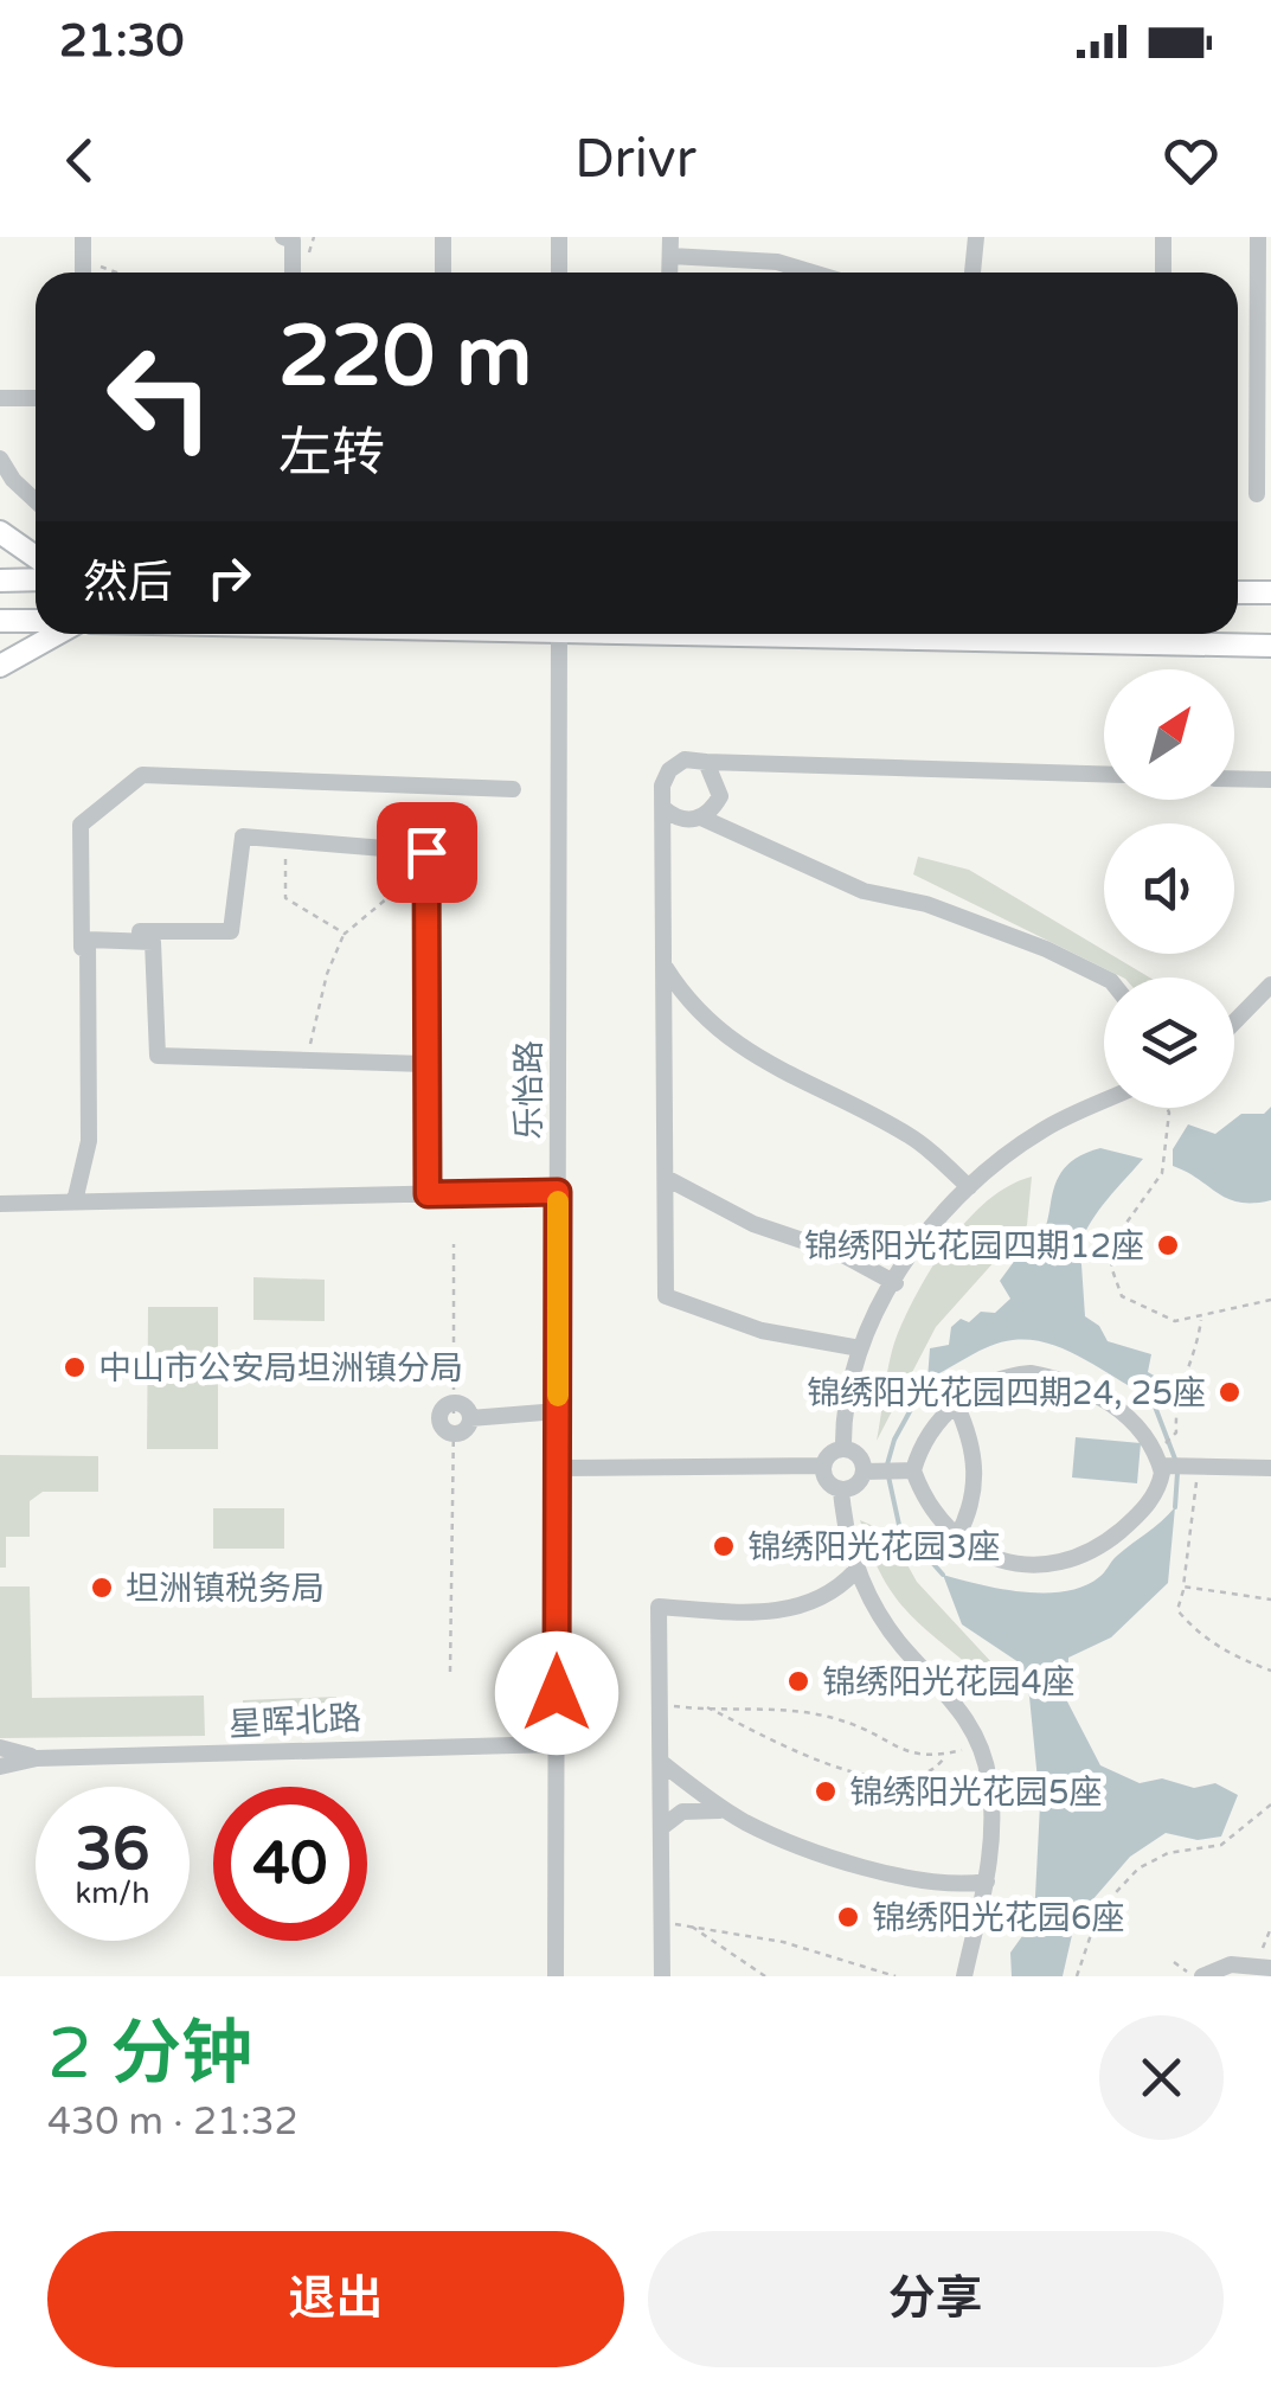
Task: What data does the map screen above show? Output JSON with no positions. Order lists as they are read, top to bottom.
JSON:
{
  "streets": {
    "street": ["乐怡路", "星晖北路"]
  },
  "crossings": [
    ["乐怡路", "星晖北路"]
  ],
  "places": [
    "锦绣阳光花园四期12座",
    "中山市公安局坦洲镇分局",
    "锦绣阳光花园四期24, 25座",
    "锦绣阳光花园3座",
    "坦洲镇税务局",
    "锦绣阳光花园4座",
    "锦绣阳光花园5座",
    "锦绣阳光花园6座"
  ],
  "north": "top right",
  "page": {
    "status": "21:30",
    "header": "Drivr",
    "turn": ["220 m", "左转"],
    "then": "然后",
    "speed": "36 km/h",
    "limit": "40",
    "heading": ["2 分钟", "430 m · 21:32"],
    "buttons": ["退出", "分享"]
  }
}
